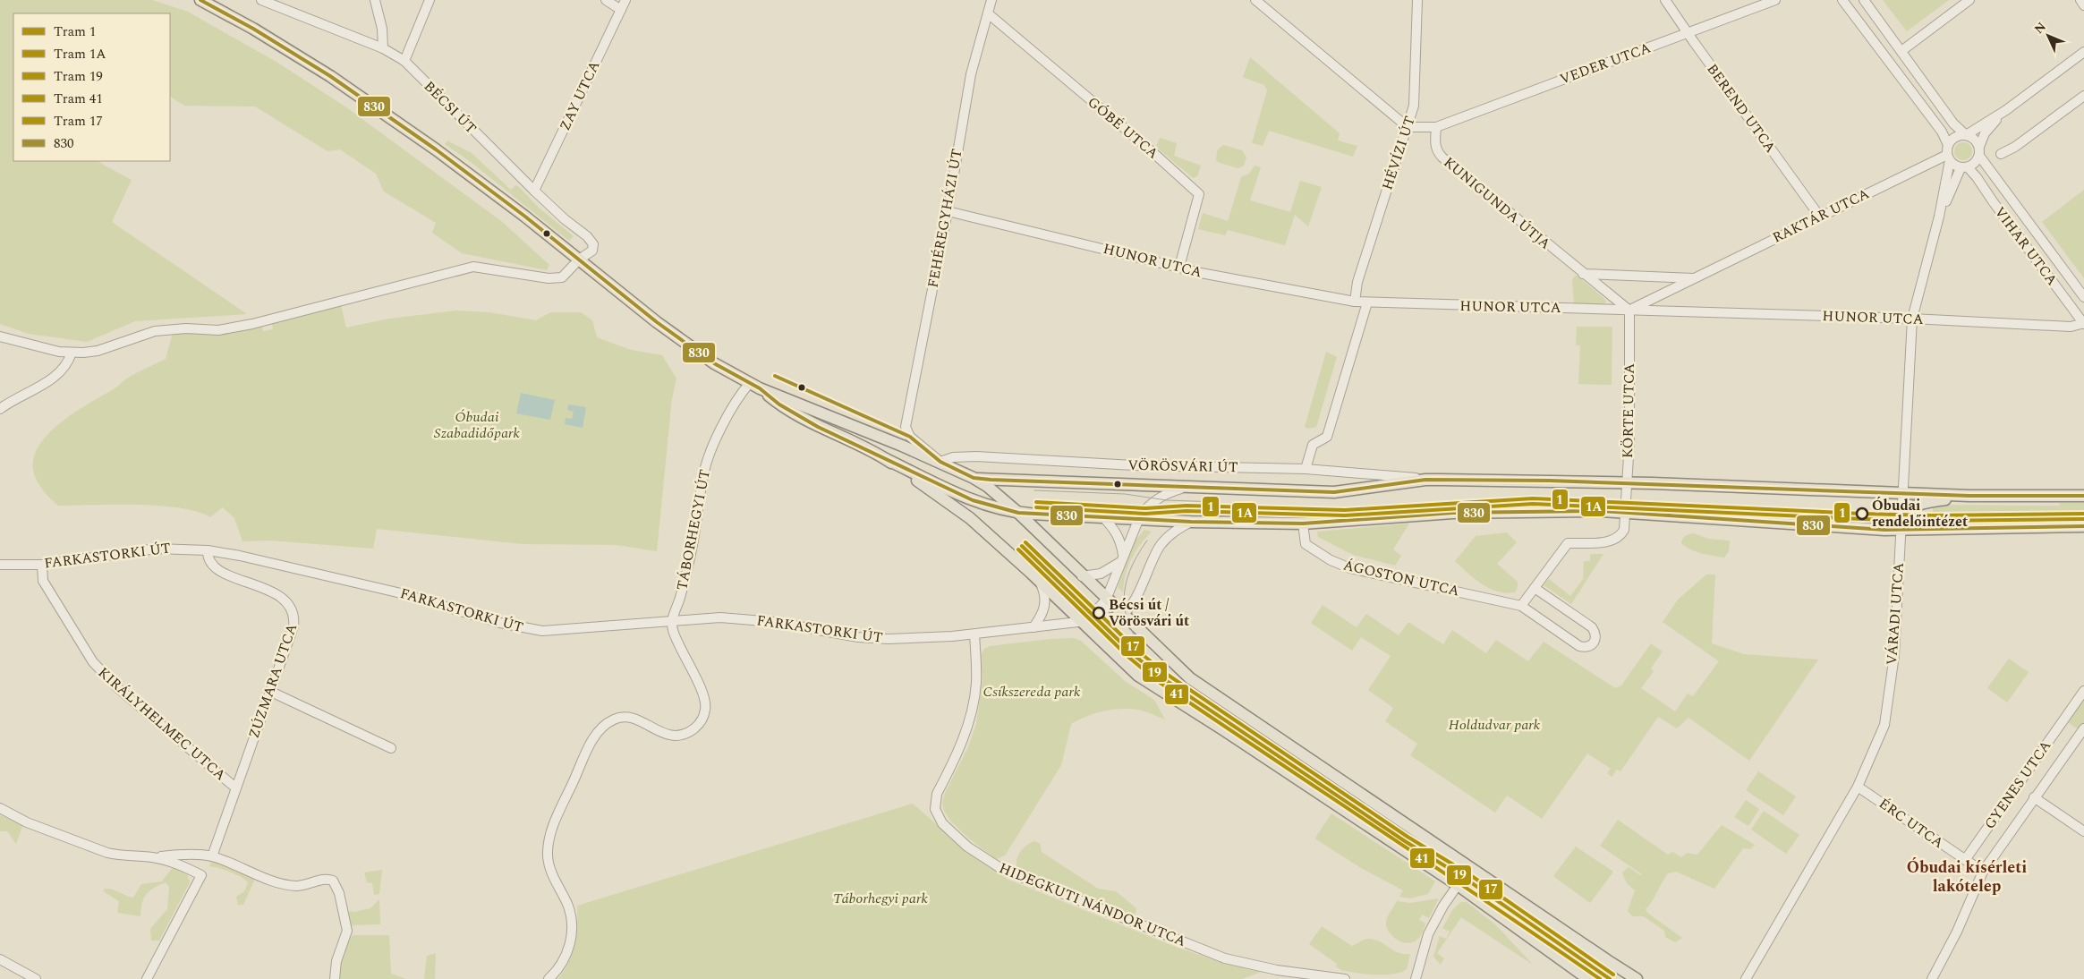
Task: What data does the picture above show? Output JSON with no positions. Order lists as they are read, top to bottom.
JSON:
{
  "streets": {
    "main road": ["VÖRÖSVÁRI ÚT"],
    "street": [
      "VEDER UTCA",
      "ZAY UTCA",
      "BÉCSI ÚT",
      "BEREND UTCA",
      "GÓBÉ UTCA",
      "HÉVÍZI ÚT",
      "KUNIGUNDA ÚTJA",
      "RAKTÁR UTCA",
      "FEHÉREGYHÁZI ÚT",
      "VIHAR UTCA",
      "HUNOR UTCA",
      "KÖRTE UTCA",
      "TÁBORHEGYI ÚT",
      "FARKASTORKI ÚT",
      "ÁGOSTON UTCA",
      "VÁRADI UTCA",
      "ZÚZMARA UTCA",
      "KIRÁLYHELMEC UTCA",
      "GYENES UTCA",
      "ÉRC UTCA",
      "HIDEGKUTI NÁNDOR UTCA"
    ]
  },
  "crossings": [
    ["VEDER UTCA", "BEREND UTCA"],
    ["VEDER UTCA", "KUNIGUNDA ÚTJA"],
    ["ZAY UTCA", "BÉCSI ÚT"],
    ["BEREND UTCA", "RAKTÁR UTCA"],
    ["GÓBÉ UTCA", "FEHÉREGYHÁZI ÚT"],
    ["GÓBÉ UTCA", "HUNOR UTCA"],
    ["HÉVÍZI ÚT", "HUNOR UTCA"],
    ["KUNIGUNDA ÚTJA", "RAKTÁR UTCA"],
    ["KUNIGUNDA ÚTJA", "HUNOR UTCA"],
    ["KUNIGUNDA ÚTJA", "KÖRTE UTCA"],
    ["RAKTÁR UTCA", "VIHAR UTCA"],
    ["RAKTÁR UTCA", "HUNOR UTCA"],
    ["RAKTÁR UTCA", "KÖRTE UTCA"],
    ["RAKTÁR UTCA", "VÁRADI UTCA"],
    ["FEHÉREGYHÁZI ÚT", "HUNOR UTCA"],
    ["FEHÉREGYHÁZI ÚT", "VÖRÖSVÁRI ÚT"],
    ["VIHAR UTCA", "HUNOR UTCA"],
    ["VIHAR UTCA", "VÁRADI UTCA"],
    ["HUNOR UTCA", "KÖRTE UTCA"],
    ["HUNOR UTCA", "VÁRADI UTCA"],
    ["KÖRTE UTCA", "VÖRÖSVÁRI ÚT"],
    ["VÖRÖSVÁRI ÚT", "FARKASTORKI ÚT"],
    ["VÖRÖSVÁRI ÚT", "VÁRADI UTCA"],
    ["TÁBORHEGYI ÚT", "FARKASTORKI ÚT"],
    ["FARKASTORKI ÚT", "ZÚZMARA UTCA"],
    ["FARKASTORKI ÚT", "KIRÁLYHELMEC UTCA"],
    ["FARKASTORKI ÚT", "HIDEGKUTI NÁNDOR UTCA"],
    ["VÁRADI UTCA", "ÉRC UTCA"],
    ["ZÚZMARA UTCA", "KIRÁLYHELMEC UTCA"],
    ["GYENES UTCA", "ÉRC UTCA"]
  ],
  "districts": ["Óbudai kísérleti lakótelep"],
  "parks": [
    "Óbudai Szabadidőpark",
    "Csíkszereda park",
    "Holdudvar park",
    "Táborhegyi park"
  ],
  "places": ["Óbudai rendelőintézet", "Bécsi út / Vörösvári út"],
  "lines": [
    "transit line 830",
    "tram line 1",
    "tram line 1A",
    "tram line 17",
    "tram line 19",
    "tram line 41"
  ],
  "legend": [
    "Tram 1",
    "Tram 1A",
    "Tram 19",
    "Tram 41",
    "Tram 17",
    "830"
  ],
  "north": "top left"
}
